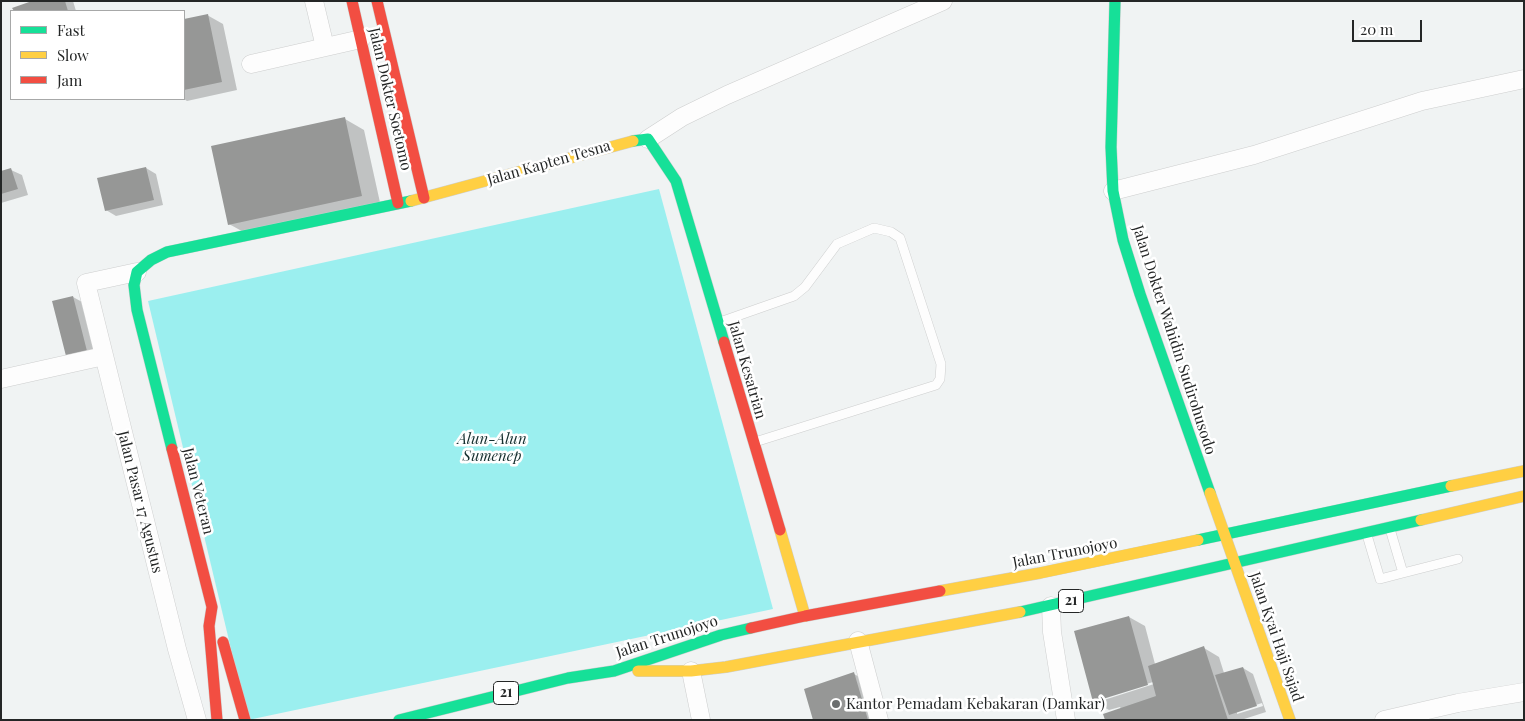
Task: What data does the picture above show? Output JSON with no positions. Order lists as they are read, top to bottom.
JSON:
{
  "streets": {
    "main road": [
      "Jalan Dokter Soetomo",
      "Jalan Kapten Tesna",
      "Jalan Dokter Wahidin Sudirohusodo",
      "Jalan Kesatrian",
      "Jalan Veteran",
      "Jalan Trunojoyo",
      "21",
      "Jalan Kyai Haji Sajad"
    ],
    "street": ["Jalan Pasar 17 Agustus"]
  },
  "crossings": [
    ["Jalan Dokter Soetomo", "Jalan Kapten Tesna"],
    ["Jalan Kapten Tesna", "Jalan Kesatrian"],
    ["Jalan Kapten Tesna", "Jalan Veteran"],
    ["Jalan Kapten Tesna", "Jalan Pasar 17 Agustus"],
    ["Jalan Dokter Wahidin Sudirohusodo", "Jalan Trunojoyo"],
    ["Jalan Dokter Wahidin Sudirohusodo", "Jalan Kyai Haji Sajad"],
    ["Jalan Kesatrian", "Jalan Trunojoyo"],
    ["Jalan Veteran", "Jalan Pasar 17 Agustus"],
    ["Jalan Trunojoyo", "Jalan Kyai Haji Sajad"]
  ],
  "parks": ["Alun-Alun Sumenep"],
  "places": ["Kantor Pemadam Kebakaran (Damkar)"],
  "legend": ["Fast", "Slow", "Jam"],
  "scale_bar": "20 m"
}
